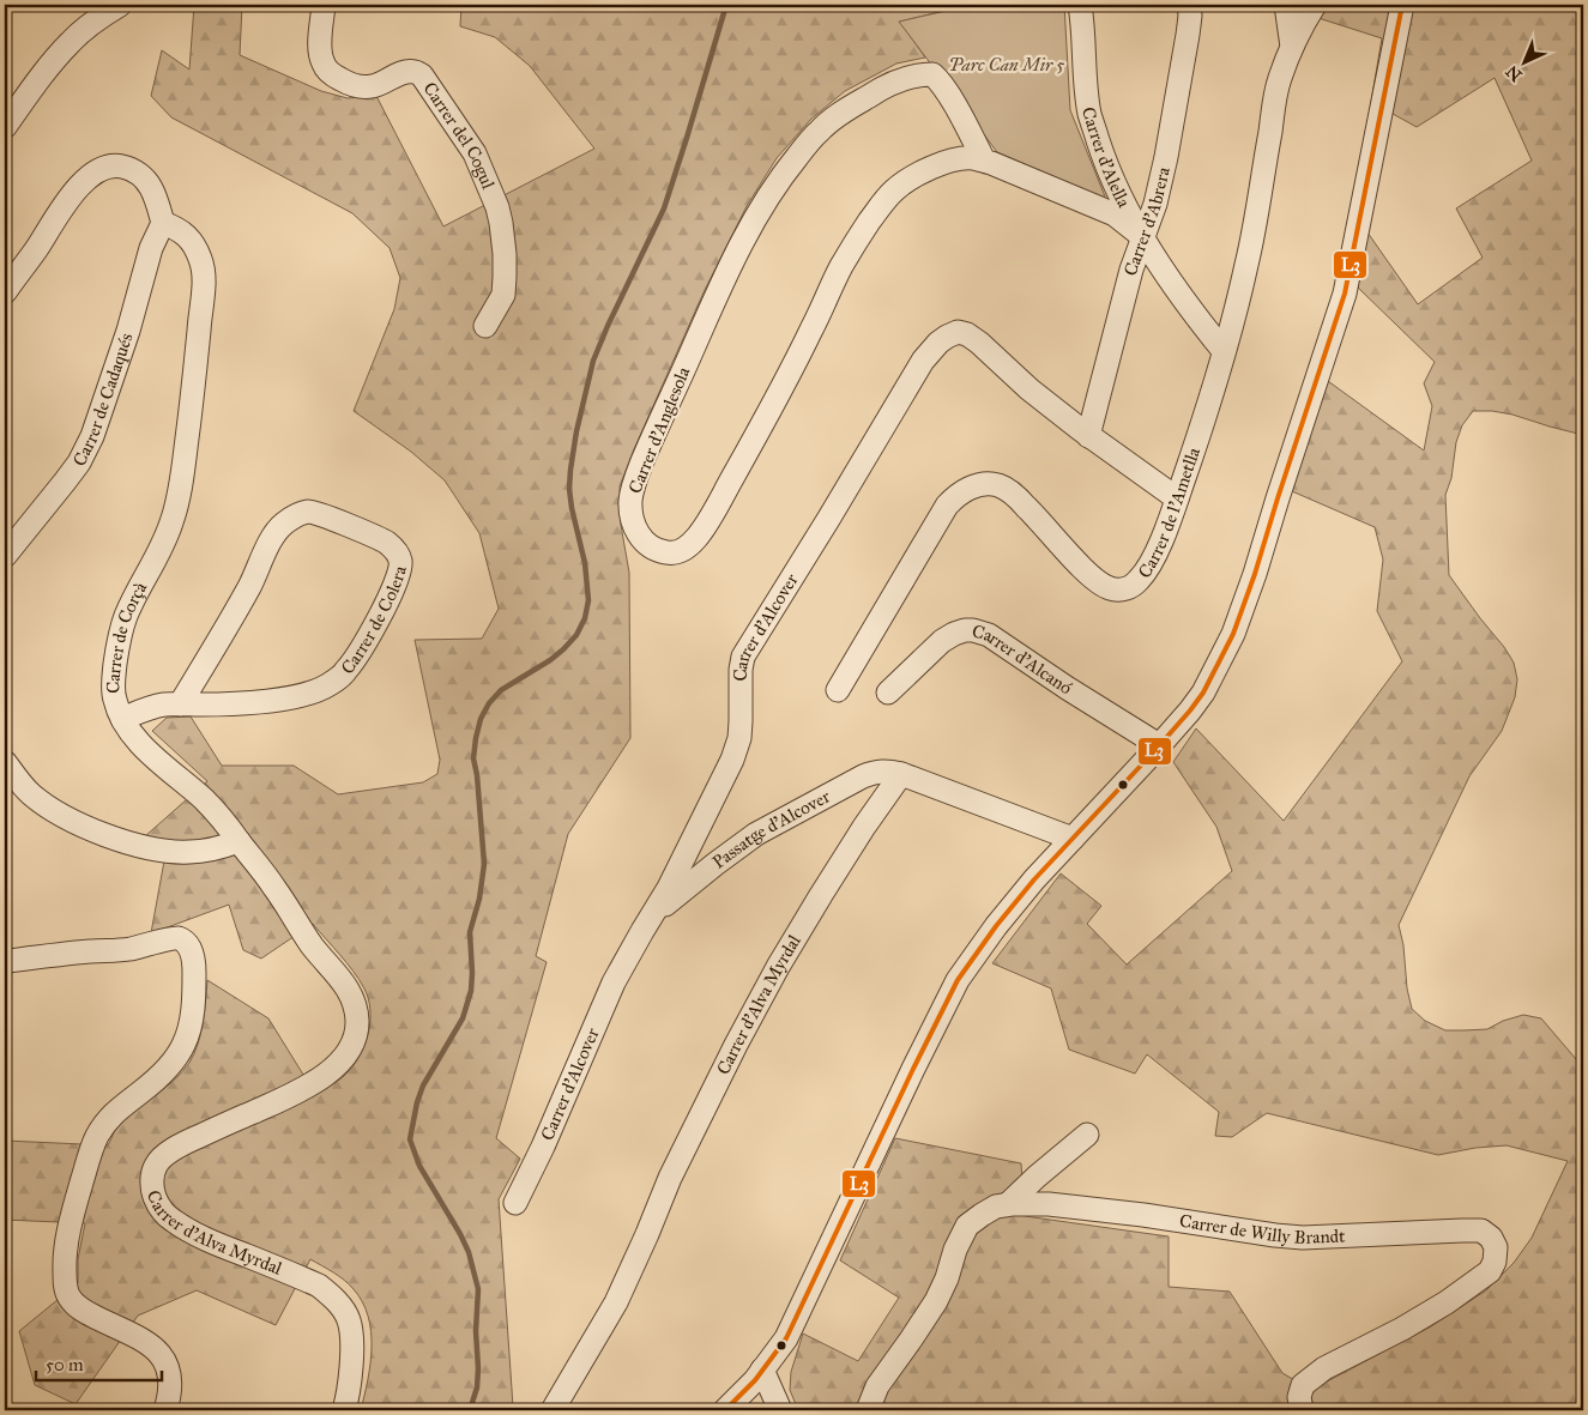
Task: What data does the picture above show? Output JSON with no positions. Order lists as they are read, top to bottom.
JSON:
{
  "streets": {
    "street": [
      "Carrer del Cogul",
      "Carrer d'Alella",
      "Carrer d'Abrera",
      "Carrer de Cadaqués",
      "Carrer d'Anglesola",
      "Carrer de l'Ametlla",
      "Carrer de Colera",
      "Carrer d'Alcover",
      "Carrer de Corçà",
      "Carrer d'Alcanó",
      "Passatge d'Alcover",
      "Carrer d'Alva Myrdal",
      "Carrer de Willy Brandt"
    ]
  },
  "crossings": [
    ["Carrer d'Alella", "Carrer d'Abrera"],
    ["Carrer d'Alella", "Carrer d'Anglesola"],
    ["Carrer d'Alella", "Carrer de l'Ametlla"],
    ["Carrer d'Abrera", "Carrer d'Anglesola"],
    ["Carrer d'Abrera", "Carrer d'Alcover"],
    ["Carrer de Cadaqués", "Carrer de Corçà"],
    ["Carrer de l'Ametlla", "Carrer d'Alcover"],
    ["Carrer de Colera", "Carrer de Corçà"],
    ["Carrer d'Alcover", "Passatge d'Alcover"],
    ["Carrer de Corçà", "Carrer d'Alva Myrdal"],
    ["Passatge d'Alcover", "Carrer d'Alva Myrdal"]
  ],
  "parks": ["Parc Can Mir 5"],
  "lines": ["transit line L3"],
  "scale_bar": "50 m",
  "north": "bottom left"
}
